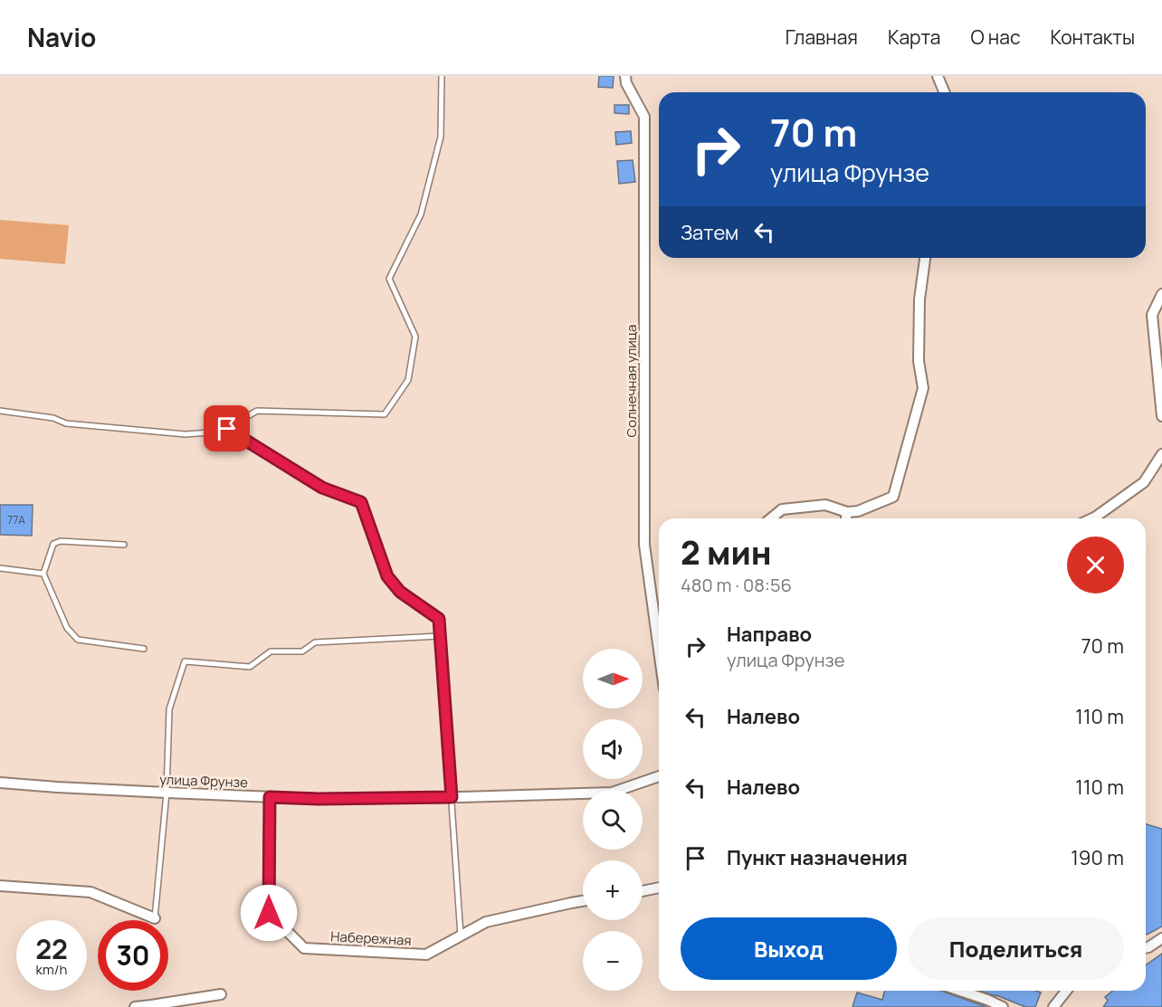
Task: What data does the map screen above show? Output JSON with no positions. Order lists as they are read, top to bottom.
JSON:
{
  "streets": {
    "street": ["Солнечная улица", "улица Фрунзе", "Набережная"]
  },
  "crossings": [
    ["улица Фрунзе", "Набережная"]
  ],
  "house_numbers": ["77А"],
  "north": "right",
  "page": {
    "header": "Navio",
    "nav": [
      "Главная",
      "Карта",
      "О нас",
      "Контакты"
    ],
    "turn": ["70 m", "улица Фрунзе"],
    "then": "Затем",
    "heading": ["2 мин", "480 m · 08:56"],
    "list": [
      {
        "name": "Направо",
        "note": "улица Фрунзе",
        "value": "70 m"
      },
      {
        "name": "Налево",
        "value": "110 m"
      },
      {
        "name": "Налево",
        "value": "110 m"
      },
      {
        "name": "Пункт назначения",
        "value": "190 m"
      }
    ],
    "map_buttons": ["+", "−"],
    "buttons": ["Выход", "Поделиться"],
    "speed": "22 km/h",
    "limit": "30"
  }
}
